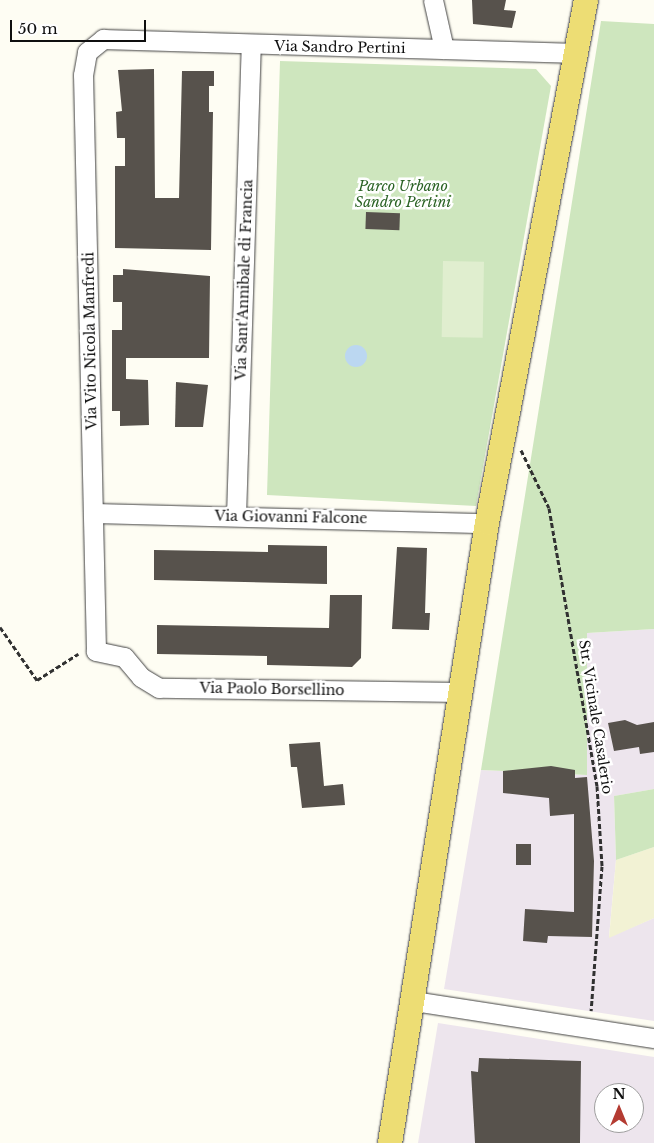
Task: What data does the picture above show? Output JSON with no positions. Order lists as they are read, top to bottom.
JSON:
{
  "streets": {
    "street": [
      "Via Sandro Pertini",
      "Via Sant'Annibale di Francia",
      "Via Vito Nicola Manfredi",
      "Via Giovanni Falcone",
      "Via Paolo Borsellino"
    ],
    "path": ["Str. Vicinale Casalerio"]
  },
  "crossings": [
    ["Via Sandro Pertini", "Via Sant'Annibale di Francia"],
    ["Via Sandro Pertini", "Via Vito Nicola Manfredi"],
    ["Via Sant'Annibale di Francia", "Via Giovanni Falcone"],
    ["Via Vito Nicola Manfredi", "Via Giovanni Falcone"],
    ["Via Vito Nicola Manfredi", "Via Paolo Borsellino"]
  ],
  "parks": ["Parco Urbano Sandro Pertini"],
  "scale_bar": "50 m",
  "north": "top"
}
